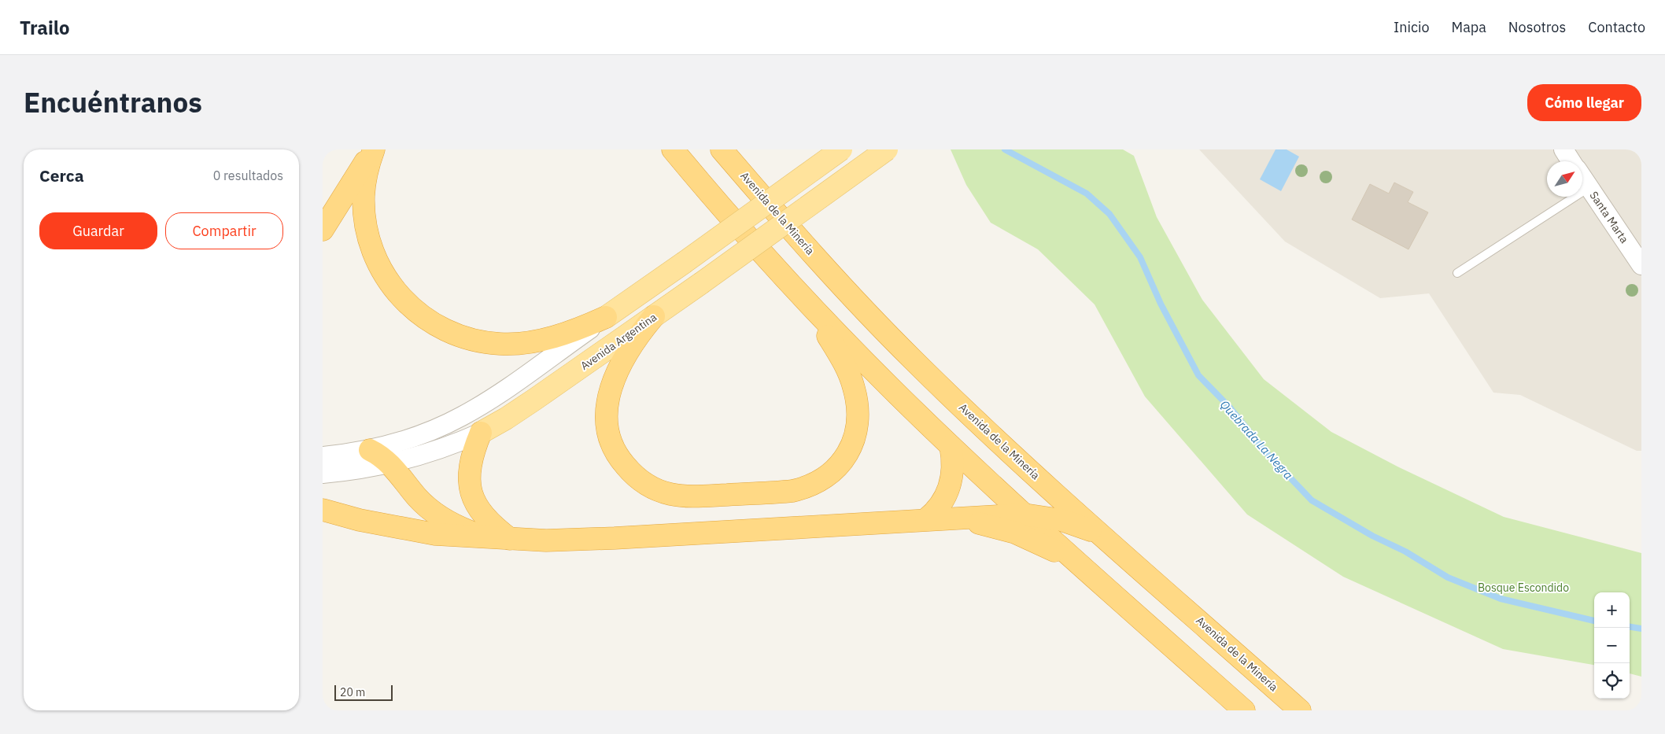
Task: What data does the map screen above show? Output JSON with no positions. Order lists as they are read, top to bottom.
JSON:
{
  "streets": {
    "highway": ["Avenida de la Minería"],
    "main road": ["Avenida Argentina"],
    "street": ["Santa Marta"]
  },
  "water": ["Quebrada La Negra"],
  "parks": ["Bosque Escondido"],
  "scale_bar": "20 m",
  "north": "top right",
  "page": {
    "header": "Trailo",
    "nav": [
      "Inicio",
      "Mapa",
      "Nosotros",
      "Contacto"
    ],
    "title": "Encuéntranos",
    "buttons": [
      "Cómo llegar",
      ["Guardar", "Compartir"]
    ],
    "heading": ["Cerca", "0 resultados"],
    "map_buttons": ["+", "−"],
    "scale": "20 m"
  }
}
